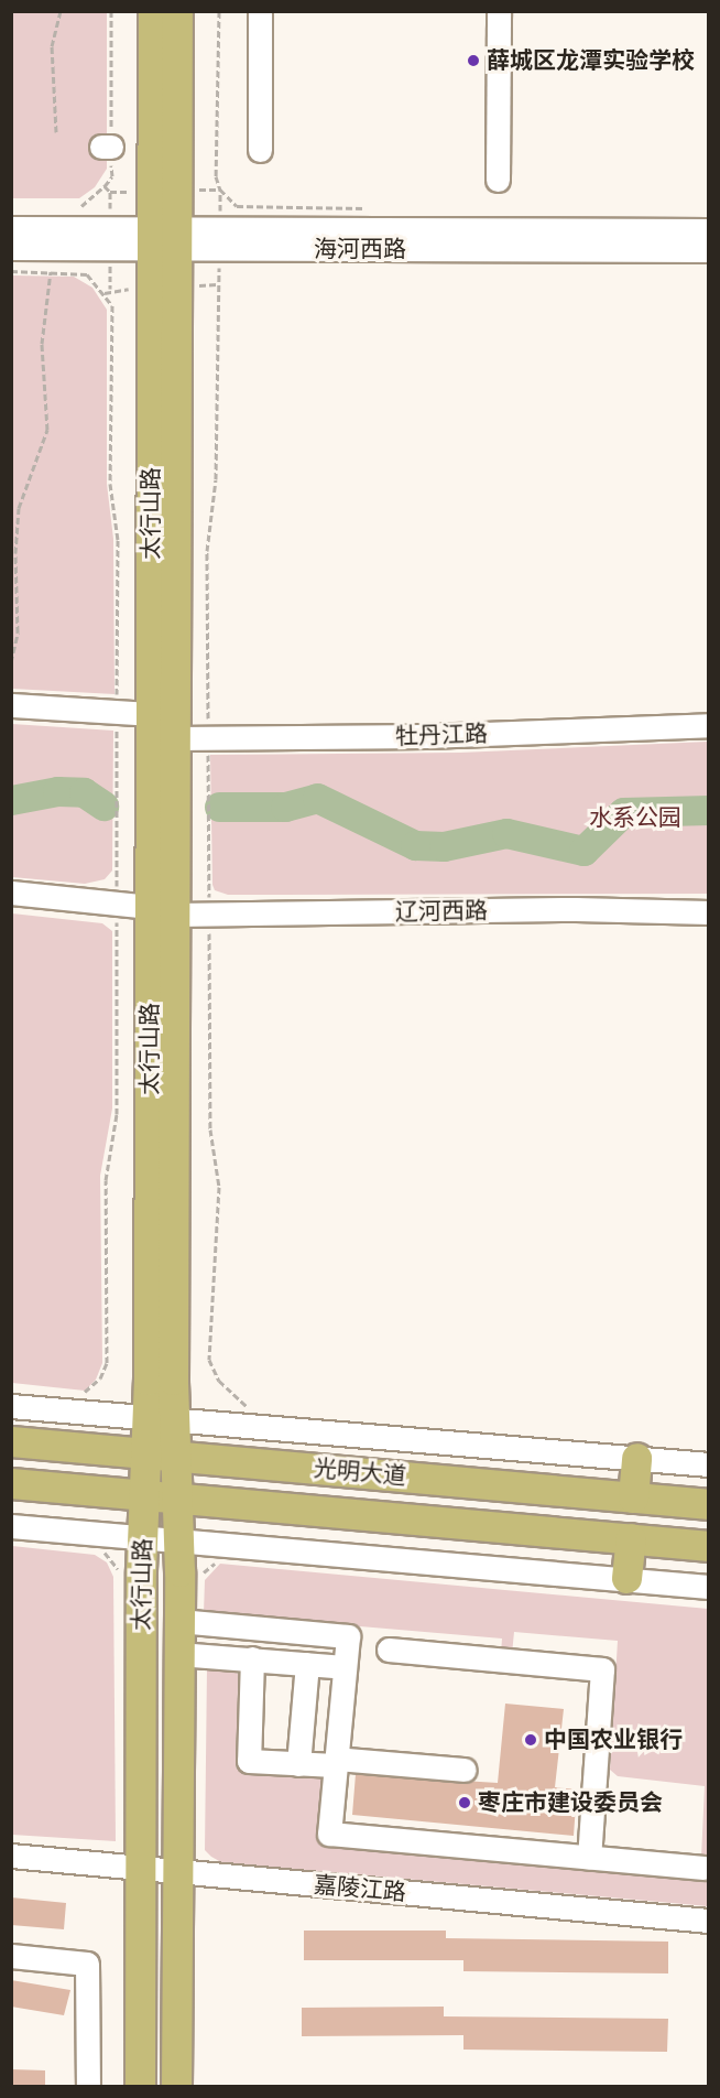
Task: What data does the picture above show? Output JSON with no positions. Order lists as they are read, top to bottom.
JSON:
{
  "streets": {
    "main road": ["太行山路", "光明大道"],
    "street": [
      "海河西路",
      "牡丹江路",
      "辽河西路",
      "嘉陵江路"
    ]
  },
  "crossings": [
    ["海河西路", "太行山路"],
    ["太行山路", "牡丹江路"],
    ["太行山路", "辽河西路"],
    ["太行山路", "光明大道"],
    ["太行山路", "嘉陵江路"]
  ],
  "parks": ["水系公园"],
  "places": ["薛城区龙潭实验学校", "中国农业银行", "枣庄市建设委员会"]
}
